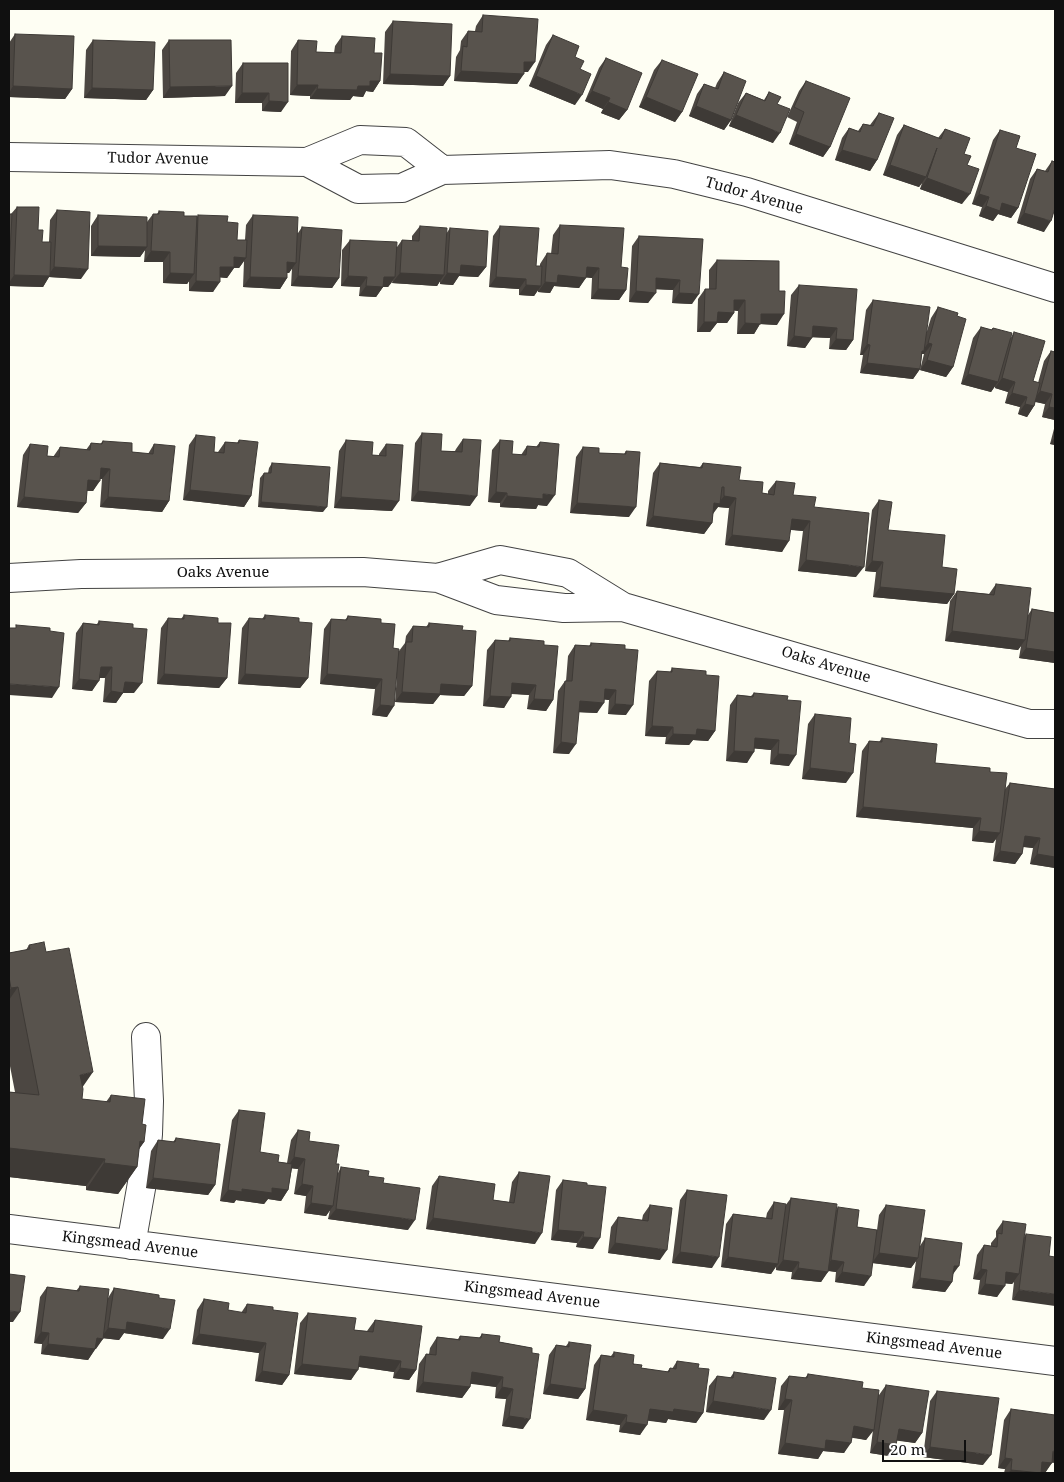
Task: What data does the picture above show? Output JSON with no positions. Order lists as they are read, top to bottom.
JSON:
{
  "streets": {
    "street": ["Tudor Avenue", "Oaks Avenue", "Kingsmead Avenue"]
  },
  "scale_bar": "20 m"
}
